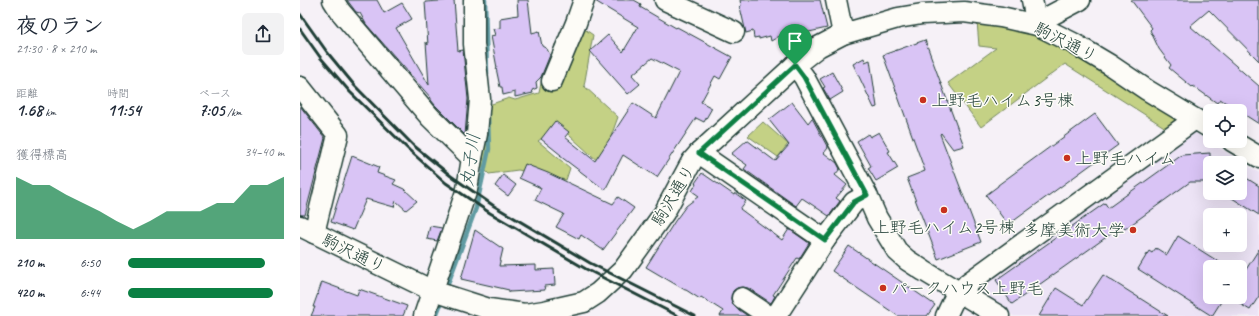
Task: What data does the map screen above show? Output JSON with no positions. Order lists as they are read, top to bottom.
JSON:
{
  "streets": {
    "street": ["駒沢通り"]
  },
  "water": ["丸子川"],
  "places": [
    "上野毛ハイム3号棟",
    "上野毛ハイム",
    "上野毛ハイム2号棟",
    "多摩美術大学",
    "パークハウス上野毛"
  ],
  "page": {
    "heading": ["夜のラン", "21:30 · 8 × 210 m"],
    "stats": [
      ["距離", "1.68 km"],
      ["時間", "11:54"],
      ["ペース", "7:05 /km"]
    ],
    "map_buttons": ["+", "−"],
    "chart": ["獲得標高", "34–40 m"],
    "list": [
      {
        "name": "210 m",
        "note": "6:50"
      },
      {
        "name": "420 m",
        "note": "6:44"
      }
    ]
  }
}
